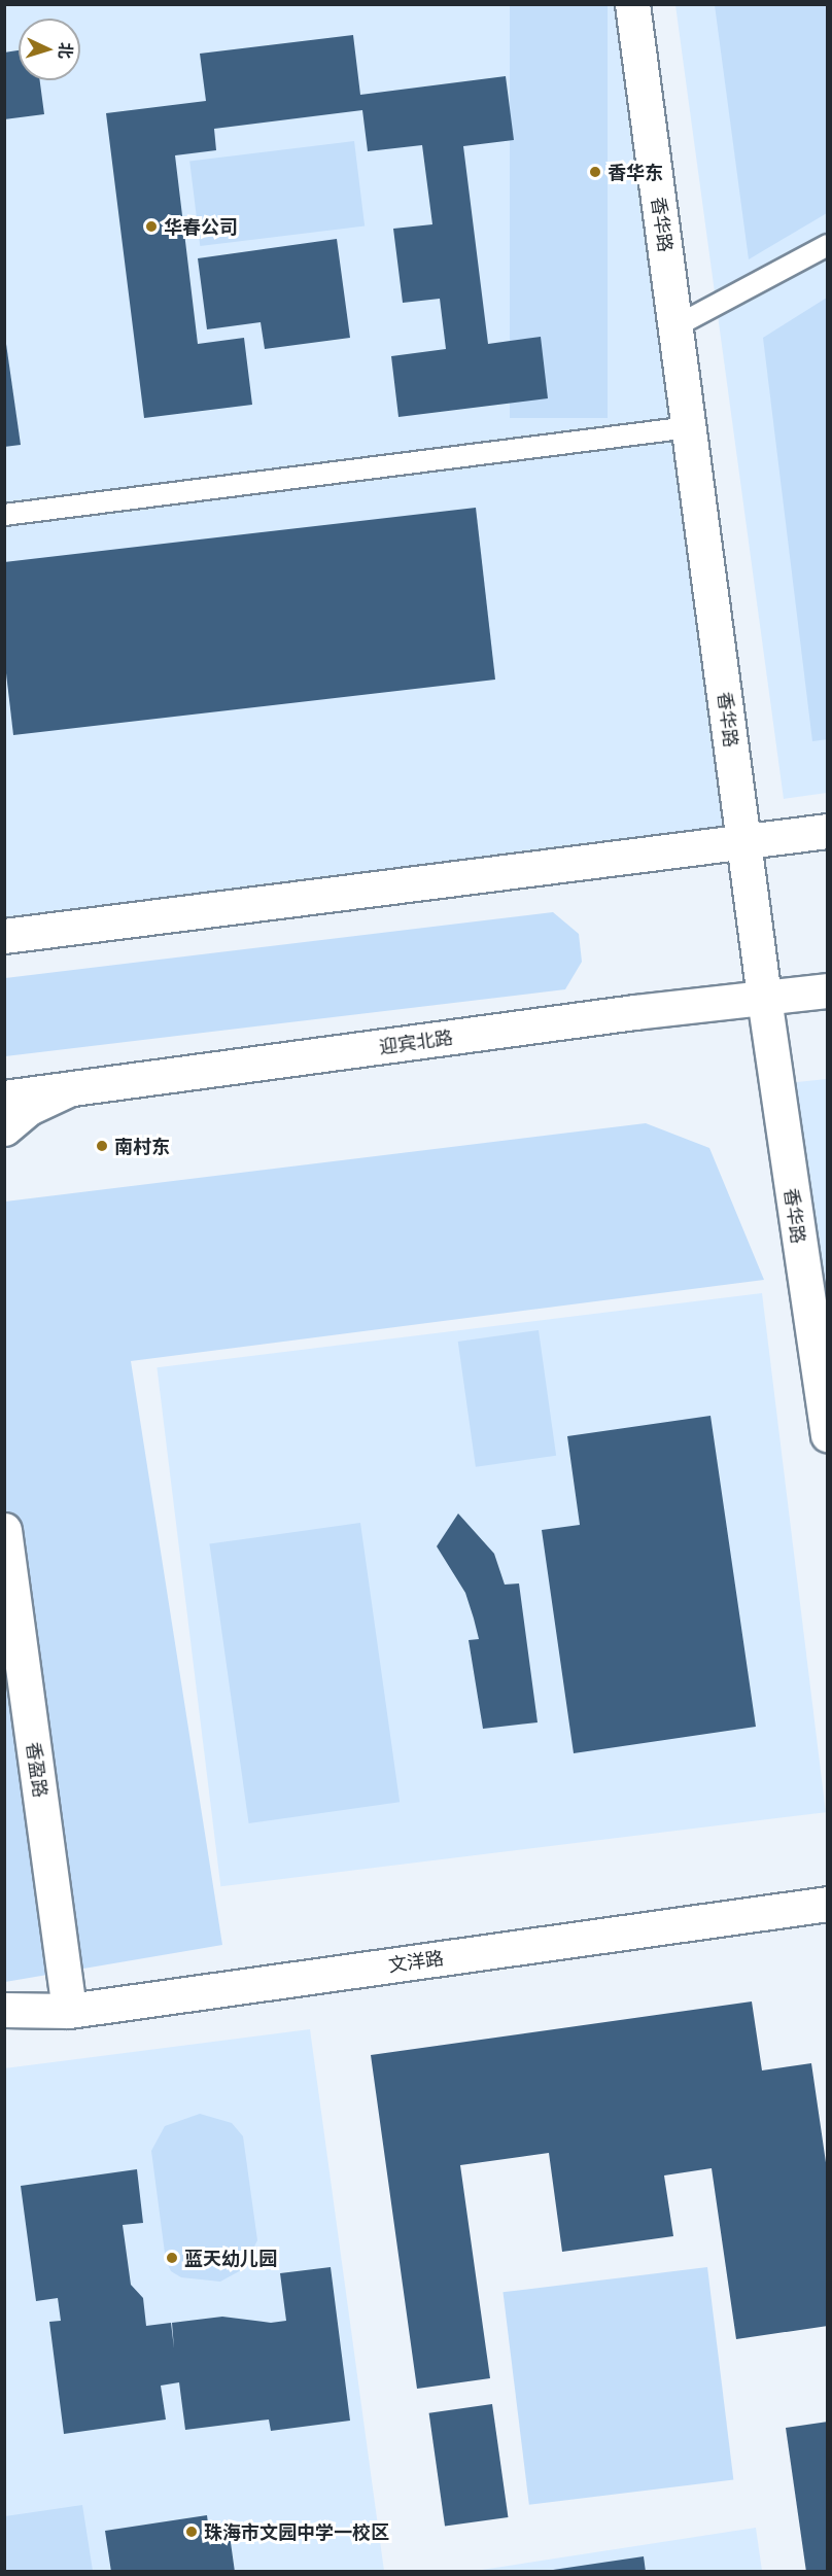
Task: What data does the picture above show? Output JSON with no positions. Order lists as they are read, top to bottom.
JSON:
{
  "streets": {
    "street": [
      "香华路",
      "迎宾北路",
      "香盈路",
      "文洋路"
    ]
  },
  "crossings": [
    ["香华路", "迎宾北路"],
    ["香盈路", "文洋路"]
  ],
  "places": [
    "香华东",
    "华春公司",
    "南村东",
    "蓝天幼儿园",
    "珠海市文园中学一校区"
  ],
  "north": "right"
}
